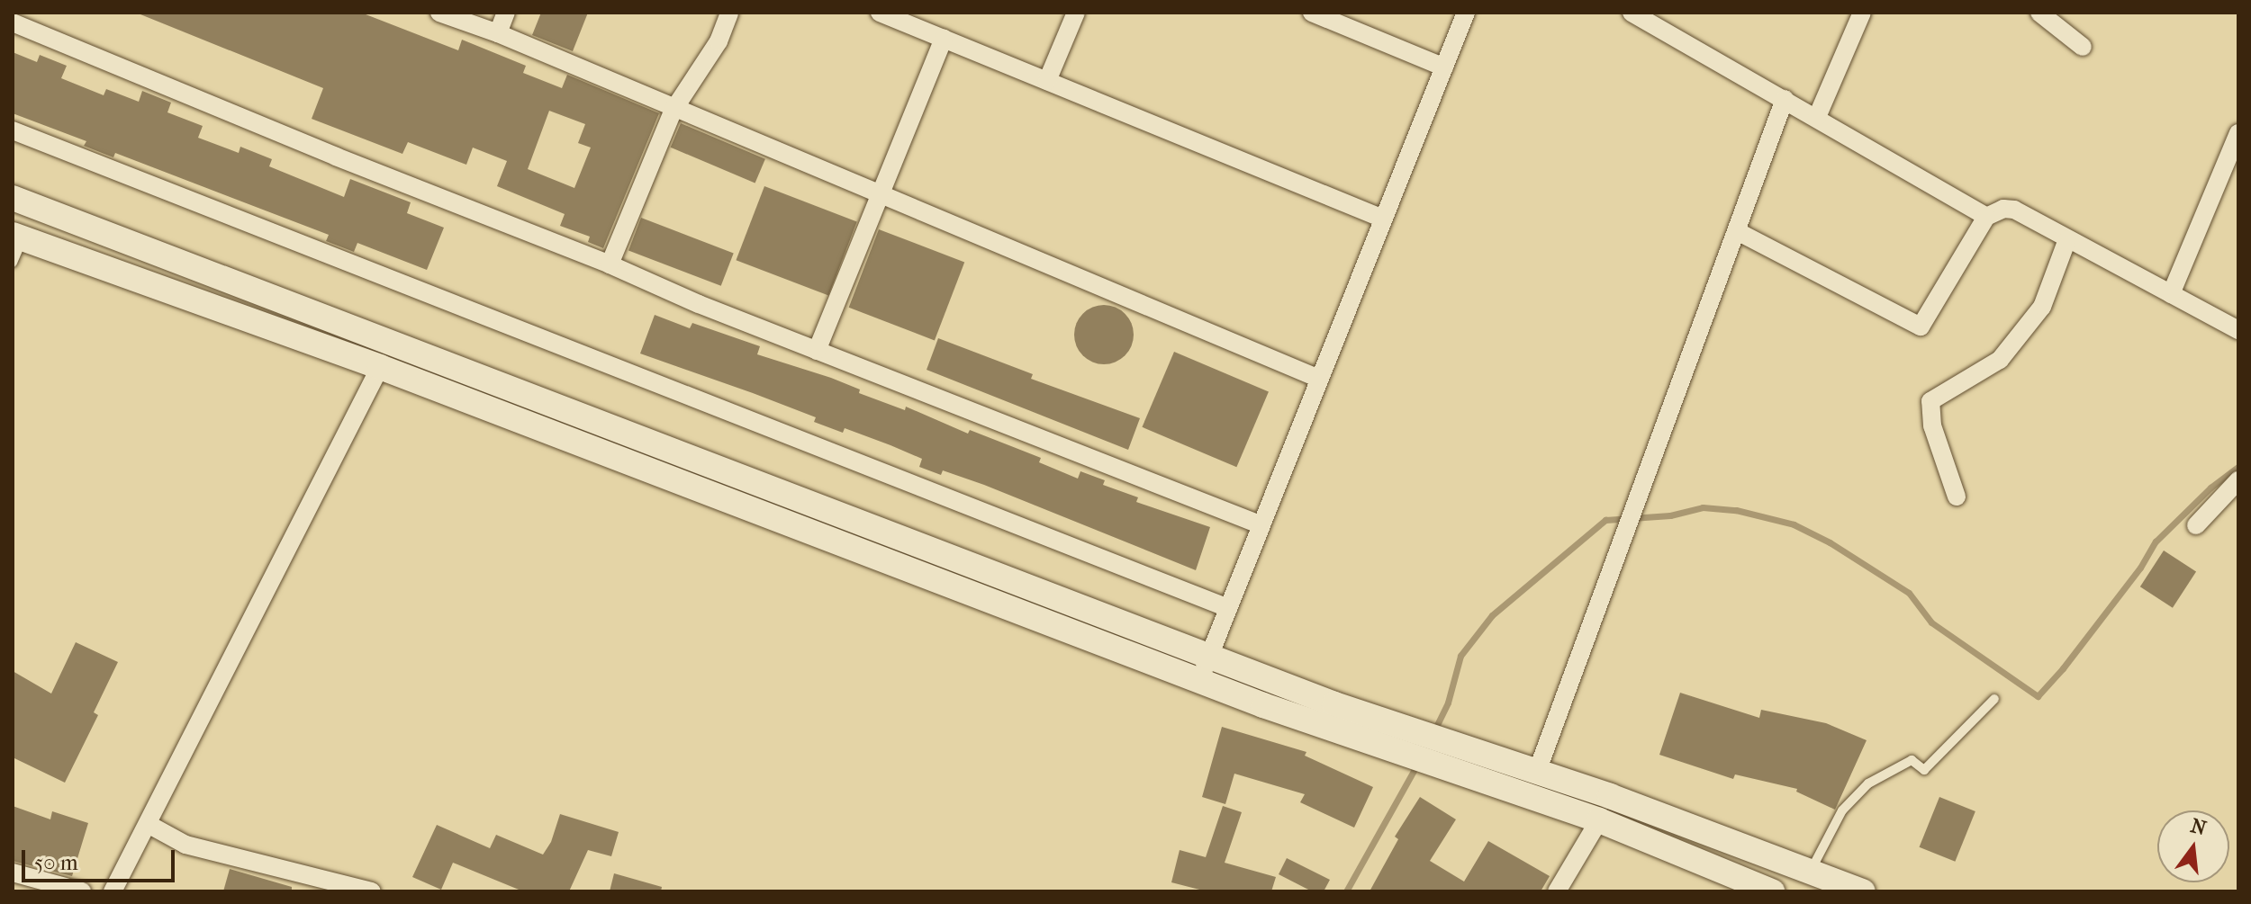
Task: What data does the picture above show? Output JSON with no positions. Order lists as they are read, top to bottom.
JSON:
{
  "scale_bar": "50 m",
  "north": "top"
}
